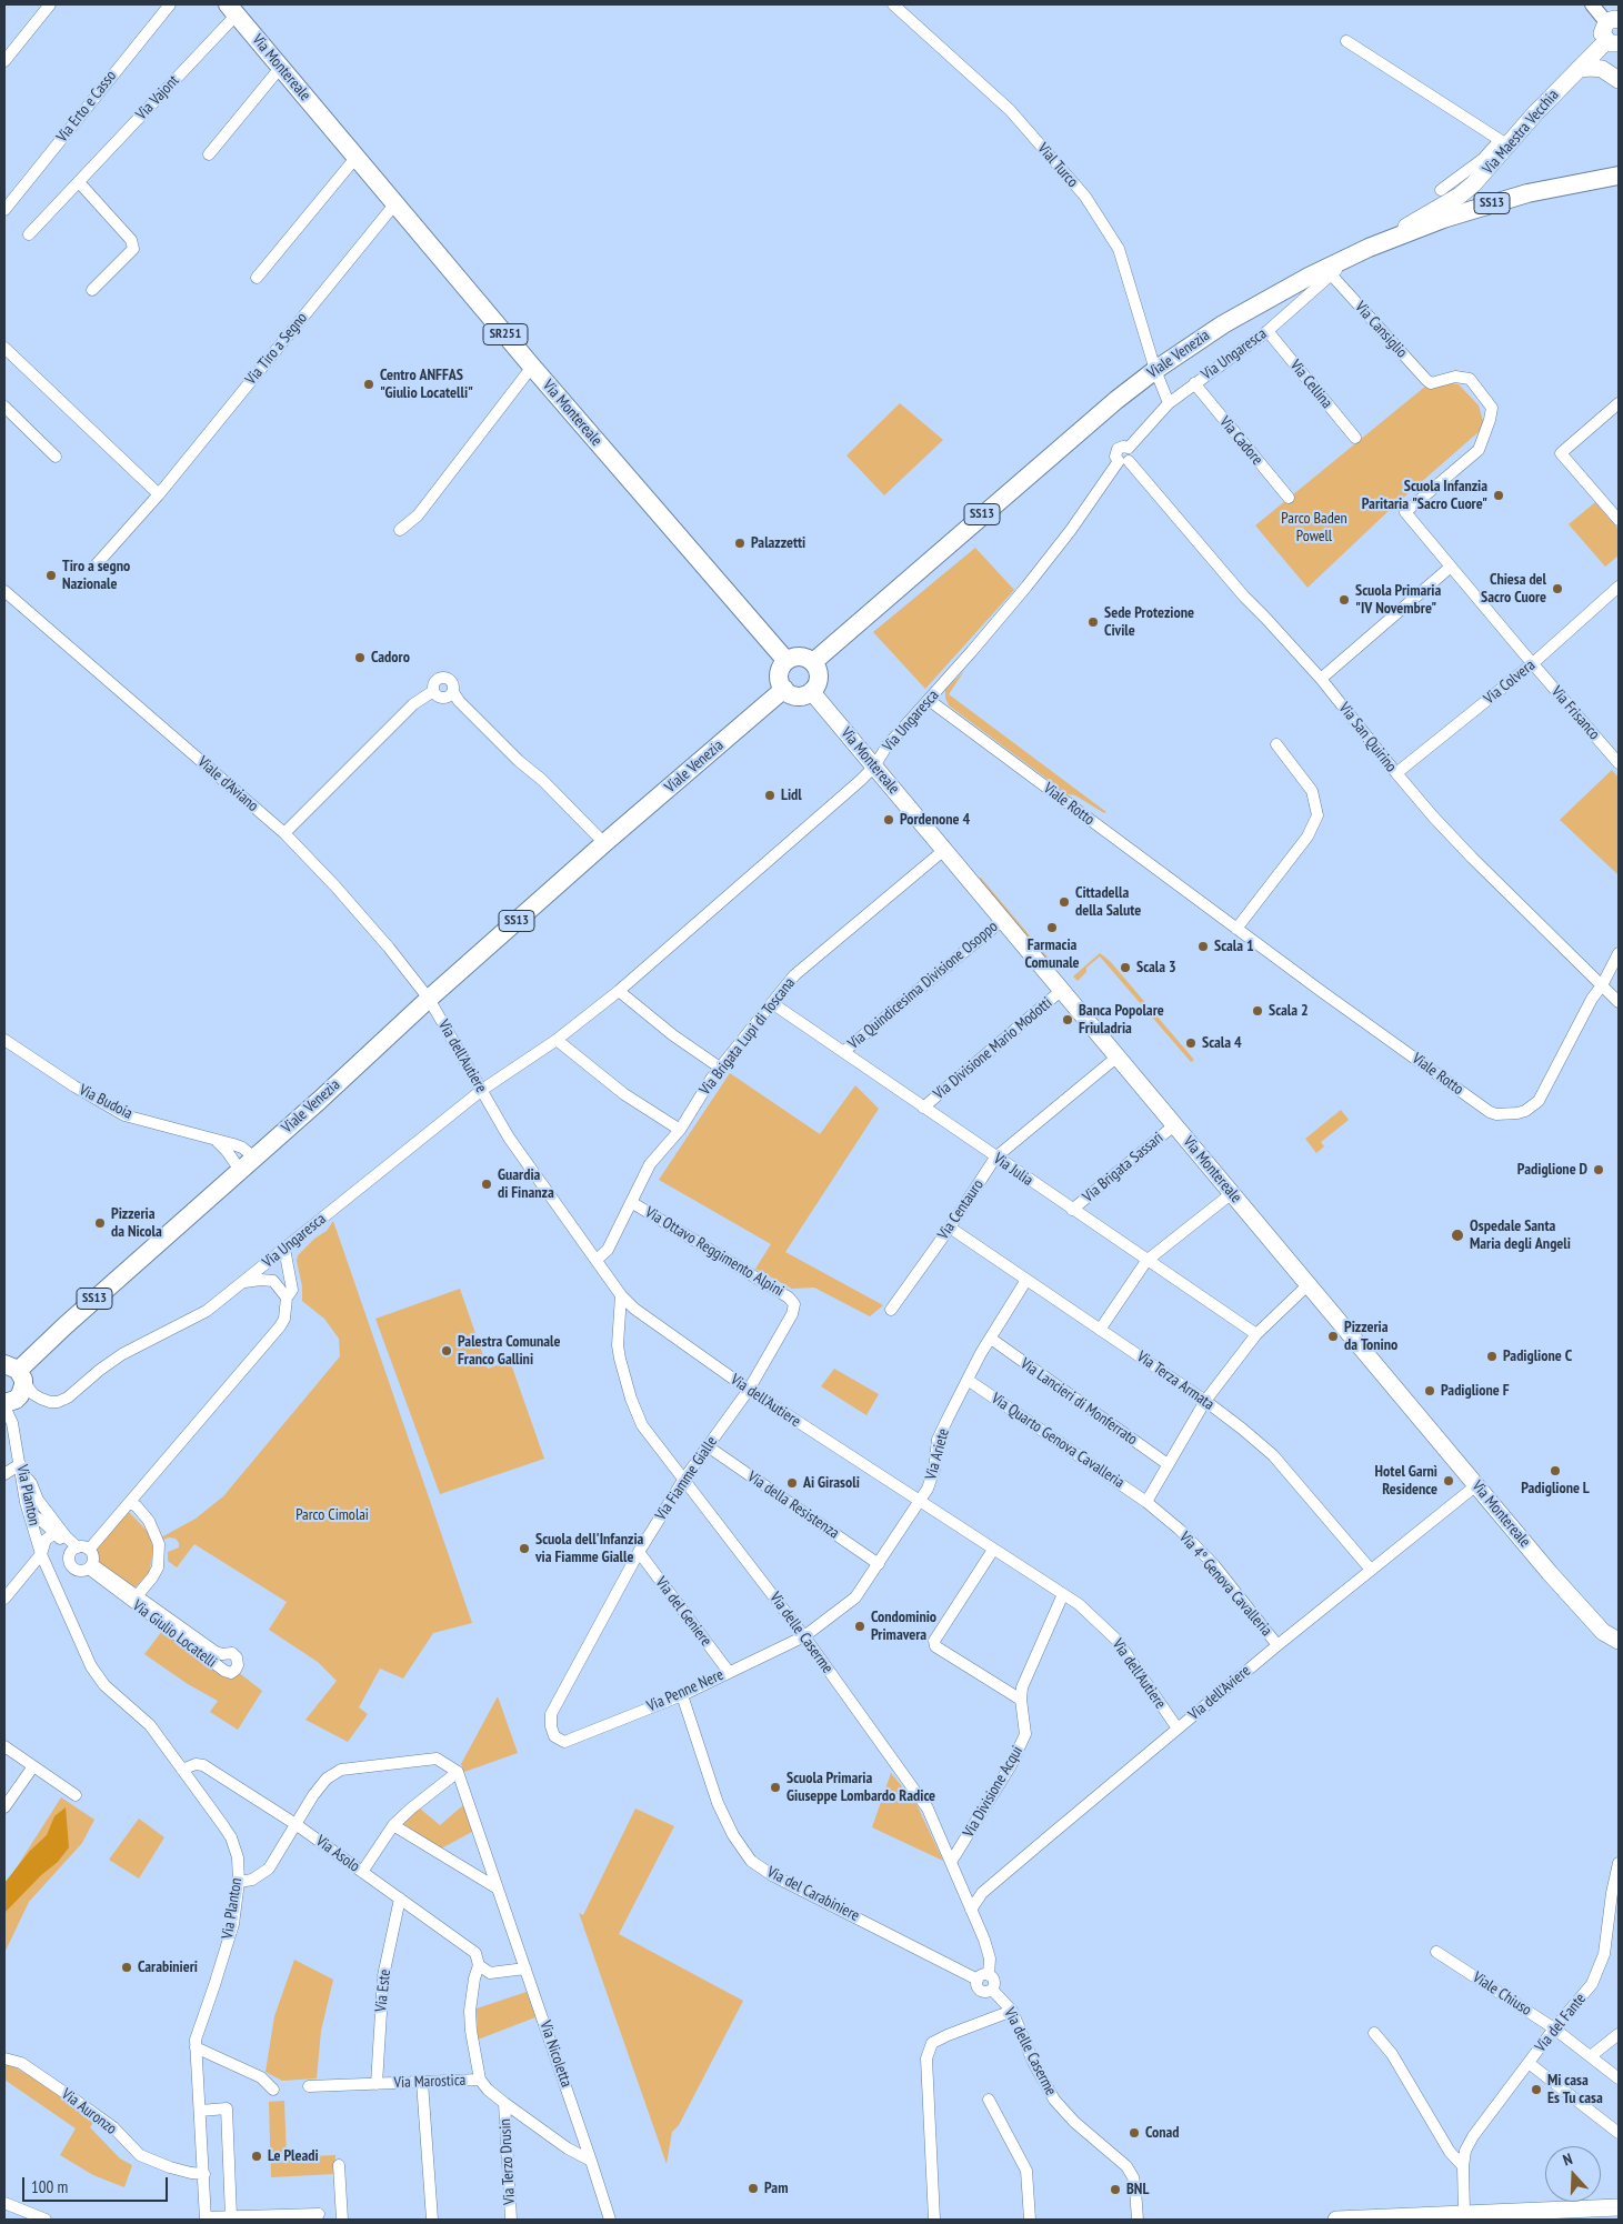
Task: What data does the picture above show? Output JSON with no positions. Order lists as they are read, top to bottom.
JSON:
{
  "streets": {
    "main road": [
      "Via Montereale",
      "Via Maestra Vecchia",
      "SS13",
      "SR251",
      "Viale Venezia"
    ],
    "street": [
      "Via Vajont",
      "Via Erto e Casso",
      "Vial Turco",
      "Via Cansiglio",
      "Via Tiro a Segno",
      "Via Ungaresca",
      "Via Cellina",
      "Via Cadore",
      "Via Colvera",
      "Via Frisanco",
      "Via San Quirino",
      "Viale d'Aviano",
      "Viale Rotto",
      "Via Quindicesima Divisione Osoppo",
      "Via Brigata Lupi di Toscana",
      "Via Divisione Mario Modotti",
      "Via dell'Autiere",
      "Via Budoia",
      "Via Brigata Sassari",
      "Via Julia",
      "Via Centauro",
      "Via Ottavo Reggimento Alpini",
      "Via Terza Armata",
      "Via Lancieri di Monferrato",
      "Via Quarto Genova Cavalleria",
      "Via Ariete",
      "Via Fiamme Gialle",
      "Via Planton",
      "Via della Resistenza",
      "Via 4° Genova Cavalleria",
      "Via del Geniere",
      "Via delle Caserme",
      "Via Giulio Locatelli",
      "Via Penne Nere",
      "Via dell'Aviere",
      "Via Divisione Acqui",
      "Via Asolo",
      "Via del Carabiniere",
      "Via Este",
      "Viale Chiuso",
      "Via del Fante",
      "Via Nicoletta",
      "Via Marostica",
      "Via Auronzo",
      "Via Terzo Drusin"
    ]
  },
  "crossings": [
    ["Via Montereale", "Via Vajont"],
    ["Via Montereale", "Via Tiro a Segno"],
    ["Via Montereale", "Viale Venezia"],
    ["Via Montereale", "Via Ungaresca"],
    ["Via Montereale", "Via Quindicesima Divisione Osoppo"],
    ["Via Montereale", "Via Brigata Lupi di Toscana"],
    ["Via Montereale", "Via Divisione Mario Modotti"],
    ["Via Montereale", "Via Brigata Sassari"],
    ["Via Montereale", "Via Centauro"],
    ["Via Montereale", "Via dell'Aviere"],
    ["Via Maestra Vecchia", "Viale Venezia"],
    ["Vial Turco", "Viale Venezia"],
    ["Vial Turco", "Via Ungaresca"],
    ["Via Cansiglio", "Viale Venezia"],
    ["Via Cansiglio", "Via Ungaresca"],
    ["Via Cansiglio", "Via Frisanco"],
    ["Viale Venezia", "Via Ungaresca"],
    ["Viale Venezia", "Viale d'Aviano"],
    ["Viale Venezia", "Via dell'Autiere"],
    ["Viale Venezia", "Via Budoia"],
    ["Viale Venezia", "Via Planton"],
    ["Via Ungaresca", "Via Cellina"],
    ["Via Ungaresca", "Via Cadore"],
    ["Via Ungaresca", "Via San Quirino"],
    ["Via Ungaresca", "Viale Rotto"],
    ["Via Ungaresca", "Via dell'Autiere"],
    ["Via Colvera", "Via Frisanco"],
    ["Via Colvera", "Via San Quirino"],
    ["Via San Quirino", "Viale Rotto"],
    ["Viale d'Aviano", "Via dell'Autiere"],
    ["Via Quindicesima Divisione Osoppo", "Via Julia"],
    ["Via Brigata Lupi di Toscana", "Via dell'Autiere"],
    ["Via Brigata Lupi di Toscana", "Via Julia"],
    ["Via Brigata Lupi di Toscana", "Via Ottavo Reggimento Alpini"],
    ["Via Divisione Mario Modotti", "Via Julia"],
    ["Via dell'Autiere", "Via Ariete"],
    ["Via dell'Autiere", "Via Fiamme Gialle"],
    ["Via dell'Autiere", "Via delle Caserme"],
    ["Via dell'Autiere", "Via dell'Aviere"],
    ["Via dell'Autiere", "Via Divisione Acqui"],
    ["Via Brigata Sassari", "Via Julia"],
    ["Via Julia", "Via Centauro"],
    ["Via Centauro", "Via Terza Armata"],
    ["Via Ottavo Reggimento Alpini", "Via Fiamme Gialle"],
    ["Via Terza Armata", "Via Ariete"],
    ["Via Terza Armata", "Via dell'Aviere"],
    ["Via Lancieri di Monferrato", "Via Ariete"],
    ["Via Quarto Genova Cavalleria", "Via Ariete"],
    ["Via Quarto Genova Cavalleria", "Via 4° Genova Cavalleria"],
    ["Via Ariete", "Via della Resistenza"],
    ["Via Ariete", "Via delle Caserme"],
    ["Via Ariete", "Via Penne Nere"],
    ["Via Fiamme Gialle", "Via della Resistenza"],
    ["Via Fiamme Gialle", "Via del Geniere"],
    ["Via Fiamme Gialle", "Via delle Caserme"],
    ["Via Fiamme Gialle", "Via Penne Nere"],
    ["Via Planton", "Via Giulio Locatelli"],
    ["Via Planton", "Via Asolo"],
    ["Via Planton", "Via Auronzo"],
    ["Via 4° Genova Cavalleria", "Via dell'Aviere"],
    ["Via del Geniere", "Via Penne Nere"],
    ["Via delle Caserme", "Via Penne Nere"],
    ["Via delle Caserme", "Via dell'Aviere"],
    ["Via delle Caserme", "Via Divisione Acqui"],
    ["Via delle Caserme", "Via del Carabiniere"],
    ["Via Penne Nere", "Via del Carabiniere"],
    ["Via Asolo", "Via Este"],
    ["Via Este", "Via Marostica"],
    ["Viale Chiuso", "Via del Fante"],
    ["Via Nicoletta", "Via Marostica"],
    ["Via Marostica", "Via Terzo Drusin"]
  ],
  "parks": ["Parco Baden Powell", "Parco Cimolai"],
  "places": [
    "Centro ANFFAS \"Giulio Locatelli\"",
    "Scuola Infanzia Paritaria \"Sacro Cuore\"",
    "Palazzetti",
    "Tiro a segno Nazionale",
    "Chiesa del Sacro Cuore",
    "Scuola Primaria \"IV Novembre\"",
    "Sede Protezione Civile",
    "Cadoro",
    "Lidl",
    "Pordenone 4",
    "Cittadella della Salute",
    "Farmacia Comunale",
    "Scala 1",
    "Scala 3",
    "Scala 2",
    "Banca Popolare Friuladria",
    "Scala 4",
    "Padiglione D",
    "Guardia di Finanza",
    "Pizzeria da Nicola",
    "Ospedale Santa Maria degli Angeli",
    "Pizzeria da Tonino",
    "Palestra Comunale Franco Gallini",
    "Padiglione C",
    "Padiglione F",
    "Padiglione L",
    "Hotel Garnì Residence",
    "Ai Girasoli",
    "Scuola dell'Infanzia via Fiamme Gialle",
    "Condominio Primavera",
    "Scuola Primaria Giuseppe Lombardo Radice",
    "Carabinieri",
    "Mi casa Es Tu casa",
    "Conad",
    "Le Pleadi",
    "Pam",
    "BNL"
  ],
  "scale_bar": "100 m",
  "north": "top"
}
